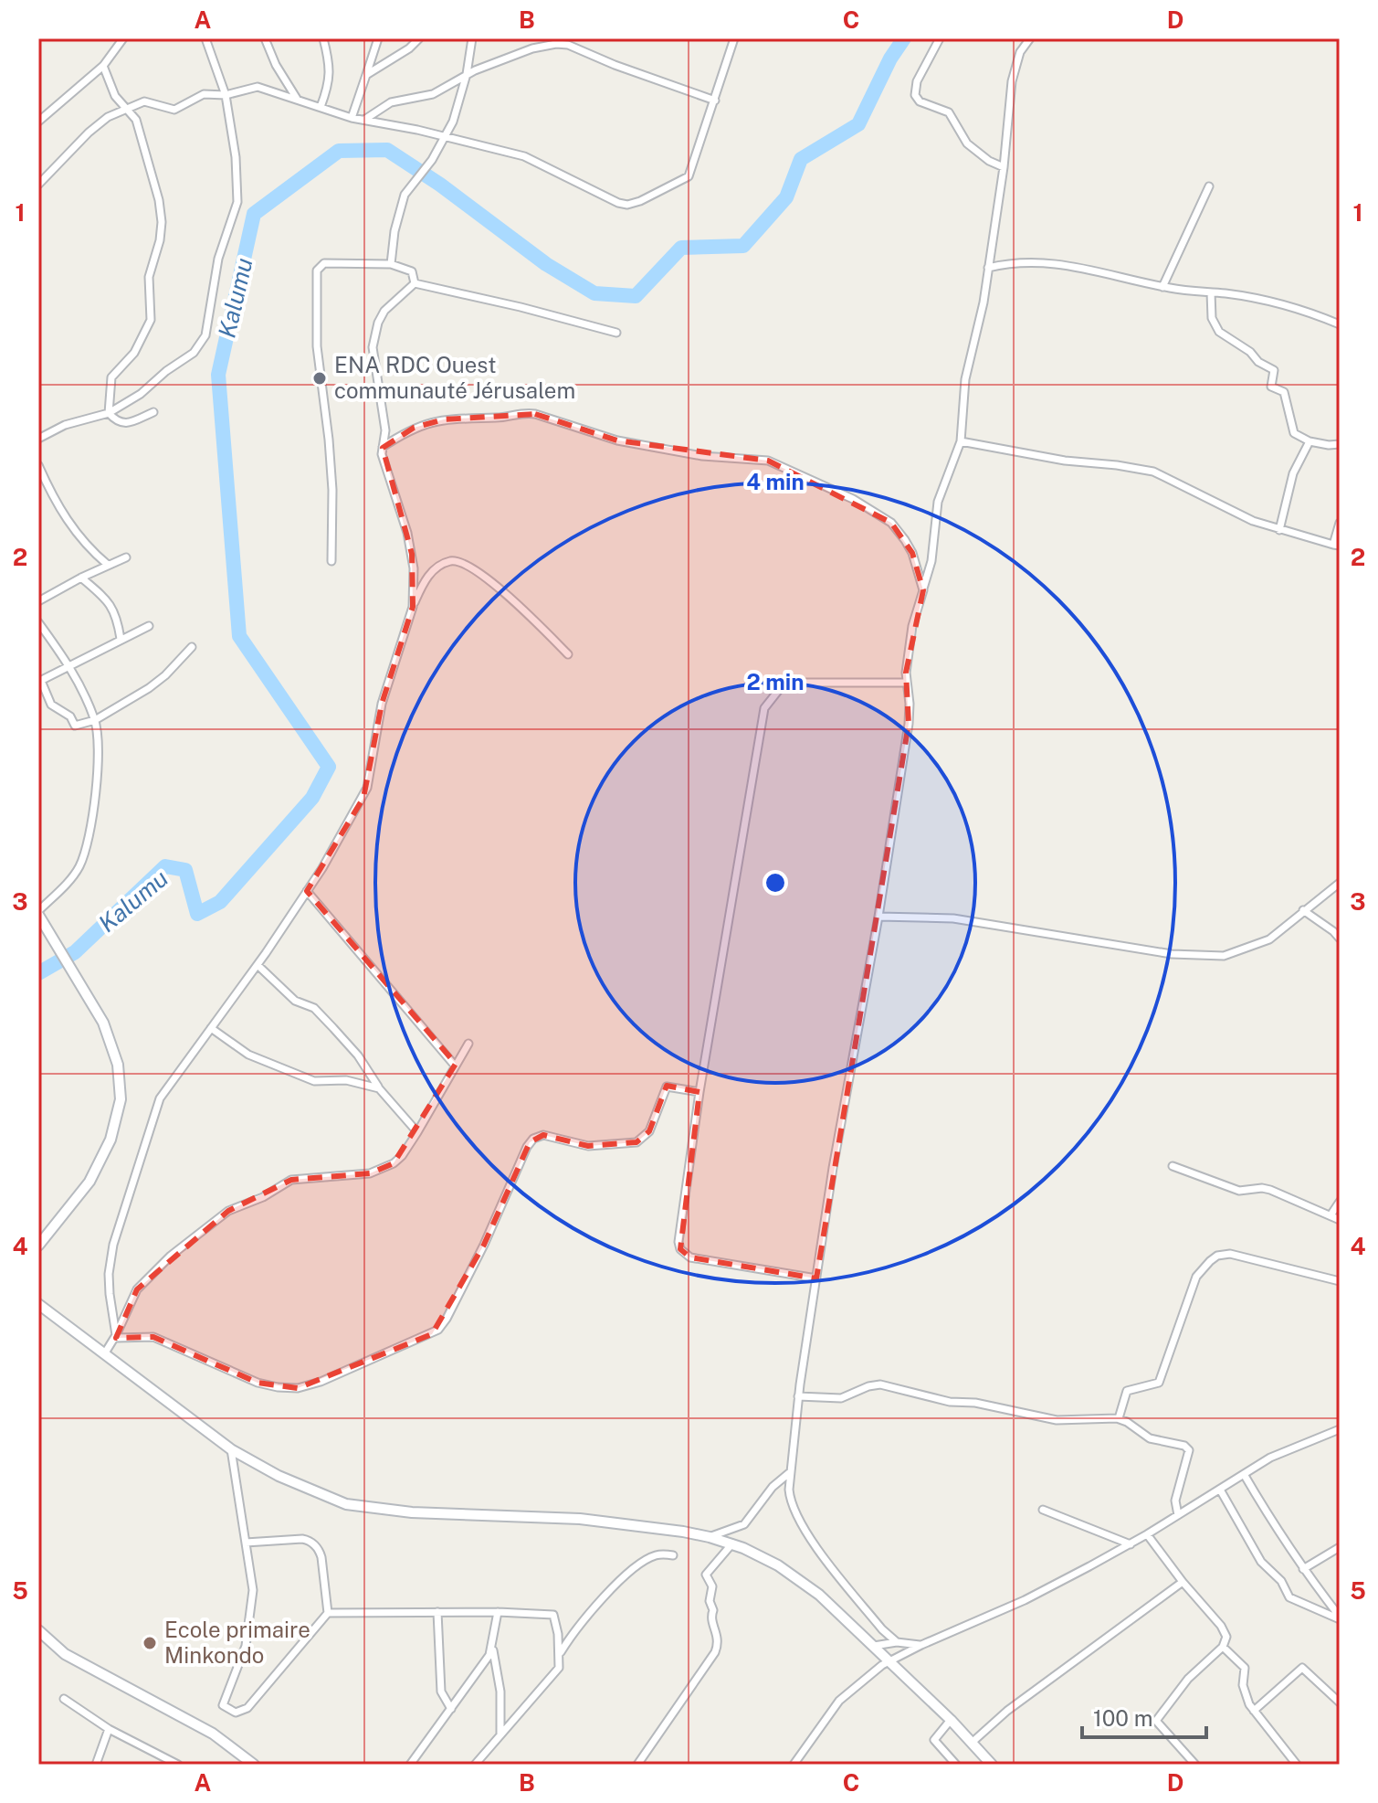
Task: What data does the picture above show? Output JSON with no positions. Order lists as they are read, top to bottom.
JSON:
{
  "water": ["Kalumu"],
  "places": ["ENA RDC Ouest communauté Jérusalem", "Ecole primaire Minkondo"],
  "scale_bar": "100 m",
  "grid": {
    "columns": [
      "A",
      "B",
      "C",
      "D"
    ],
    "rows": [
      "1",
      "2",
      "3",
      "4",
      "5"
    ]
  },
  "rings": ["4 min", "2 min"]
}
